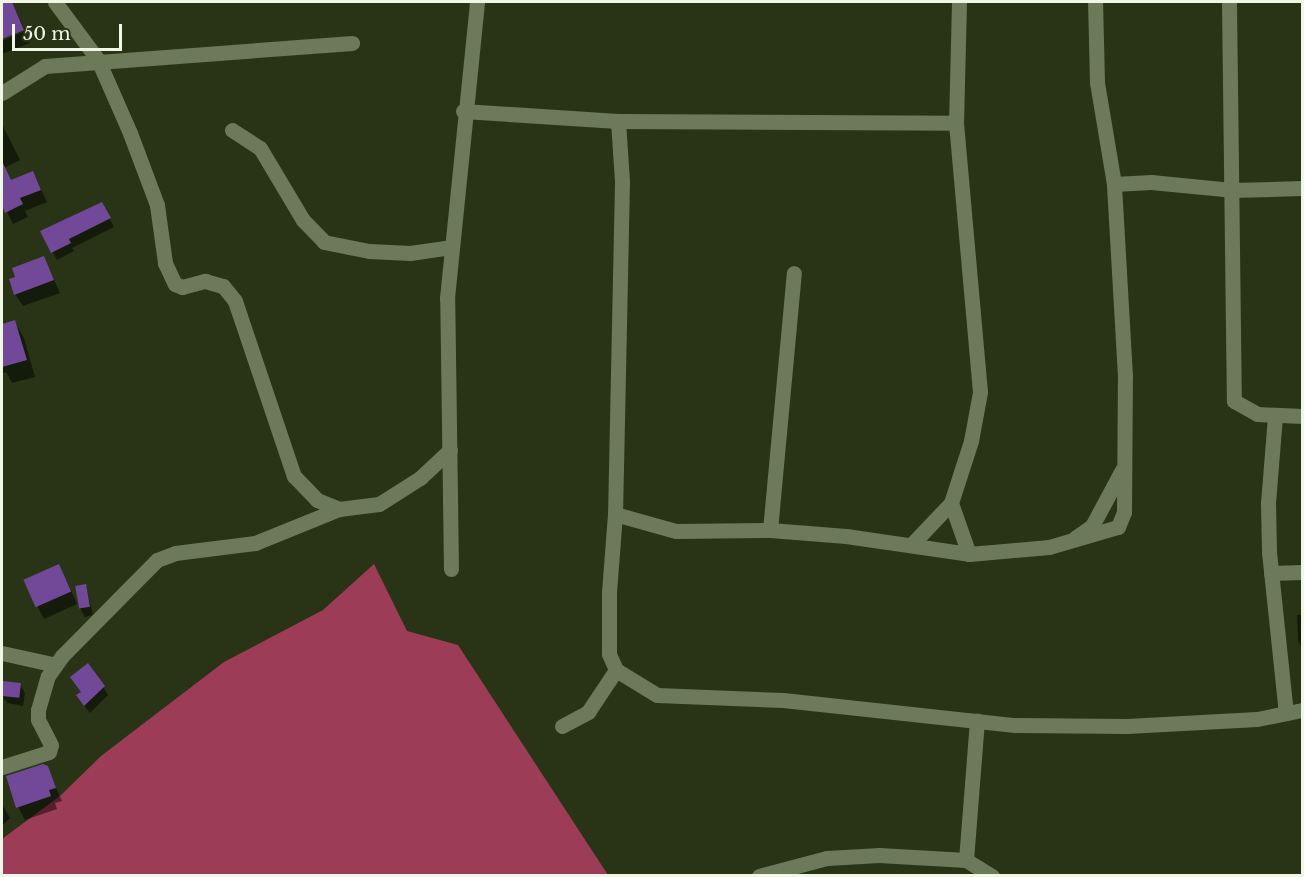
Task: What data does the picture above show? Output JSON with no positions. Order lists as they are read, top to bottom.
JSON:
{
  "scale_bar": "50 m"
}
